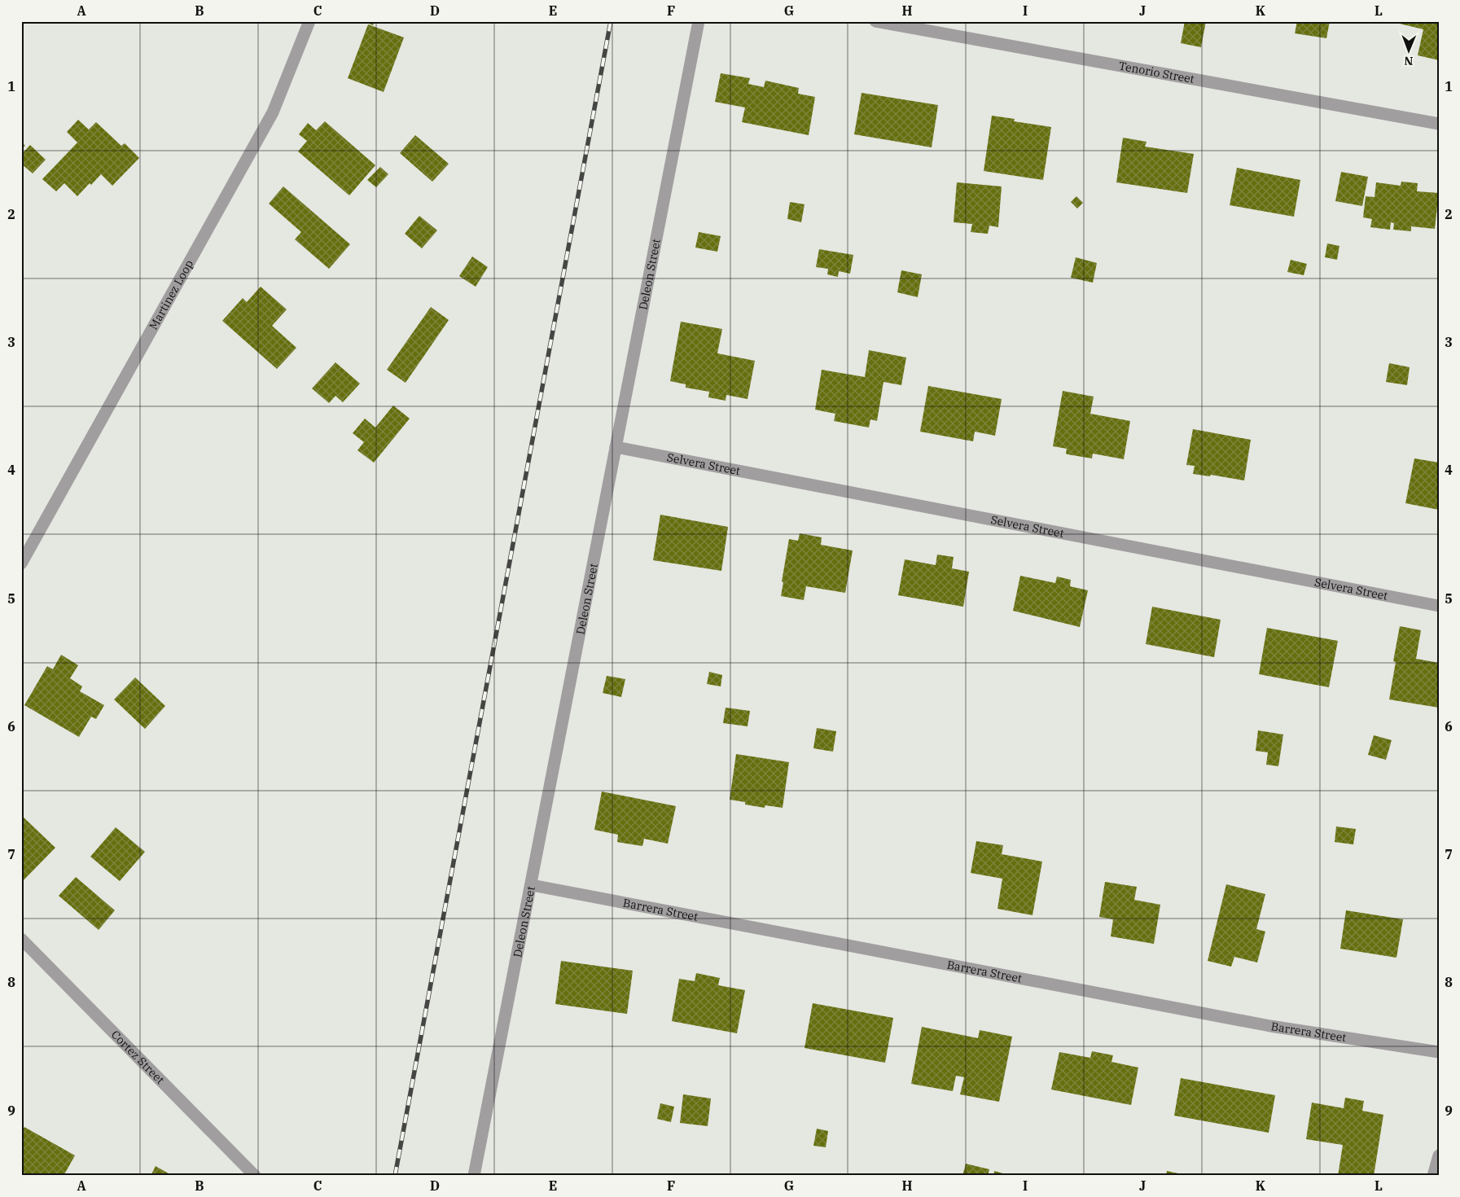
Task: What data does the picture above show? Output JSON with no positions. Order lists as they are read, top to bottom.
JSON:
{
  "streets": {
    "street": [
      "Tenorio Street",
      "Deleon Street",
      "Martinez Loop",
      "Selvera Street",
      "Barrera Street",
      "Cortez Street"
    ]
  },
  "crossings": [
    ["Deleon Street", "Selvera Street"],
    ["Deleon Street", "Barrera Street"]
  ],
  "north": "bottom",
  "grid": {
    "columns": [
      "A",
      "B",
      "C",
      "D",
      "E",
      "F",
      "G",
      "H",
      "I",
      "J",
      "K",
      "L"
    ],
    "rows": [
      "1",
      "2",
      "3",
      "4",
      "5",
      "6",
      "7",
      "8",
      "9"
    ]
  }
}
